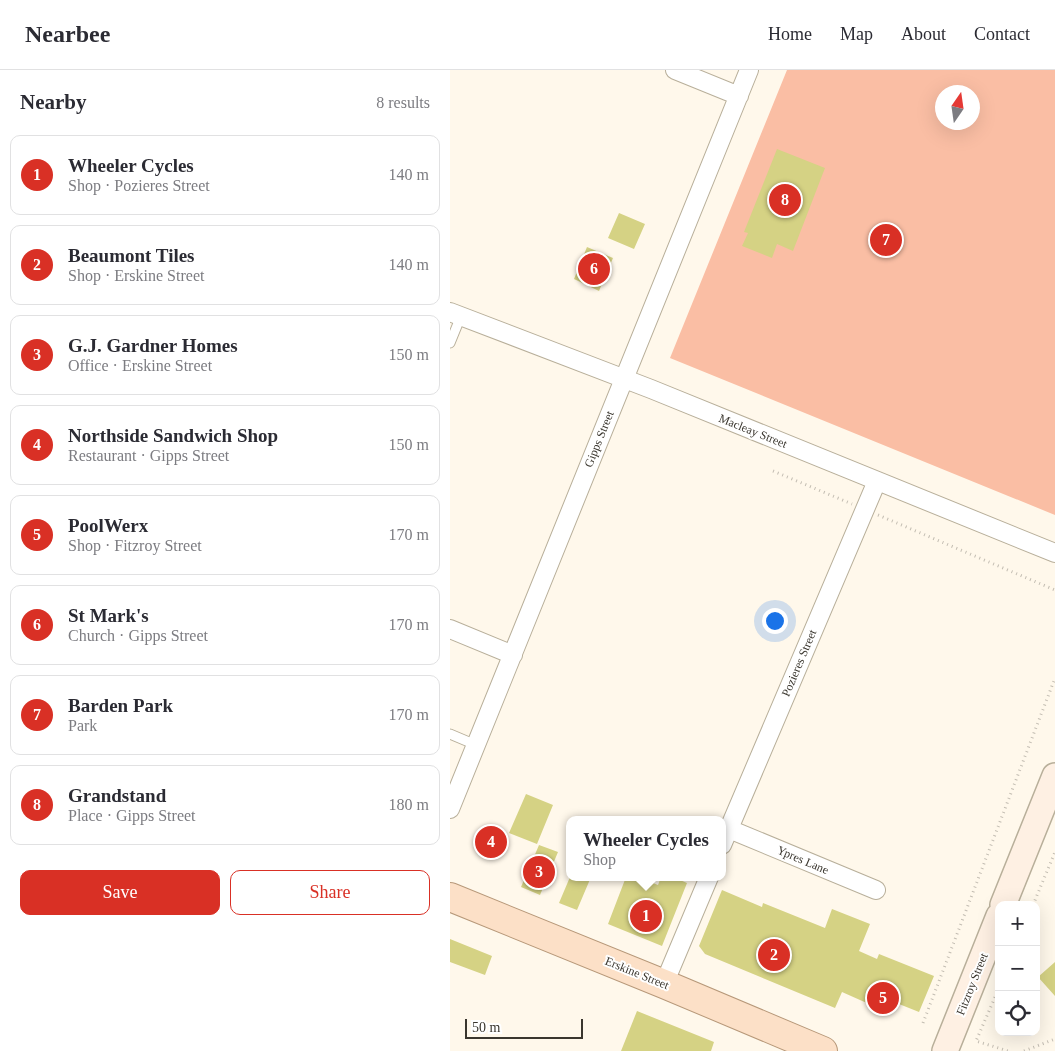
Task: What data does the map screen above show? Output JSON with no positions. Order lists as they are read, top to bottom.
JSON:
{
  "streets": {
    "main road": ["Erskine Street"],
    "street": [
      "Macleay Street",
      "Gipps Street",
      "Pozieres Street",
      "Ypres Lane",
      "Fitzroy Street"
    ]
  },
  "crossings": [
    ["Macleay Street", "Gipps Street"],
    ["Macleay Street", "Pozieres Street"],
    ["Pozieres Street", "Ypres Lane"]
  ],
  "scale_bar": "50 m",
  "north": "top",
  "page": {
    "header": "Nearbee",
    "nav": [
      "Home",
      "Map",
      "About",
      "Contact"
    ],
    "heading": ["Nearby", "8 results"],
    "list": [
      {
        "mark": "1",
        "name": "Wheeler Cycles",
        "note": "Shop · Pozieres Street",
        "value": "140 m"
      },
      {
        "mark": "2",
        "name": "Beaumont Tiles",
        "note": "Shop · Erskine Street",
        "value": "140 m"
      },
      {
        "mark": "3",
        "name": "G.J. Gardner Homes",
        "note": "Office · Erskine Street",
        "value": "150 m"
      },
      {
        "mark": "4",
        "name": "Northside Sandwich Shop",
        "note": "Restaurant · Gipps Street",
        "value": "150 m"
      },
      {
        "mark": "5",
        "name": "PoolWerx",
        "note": "Shop · Fitzroy Street",
        "value": "170 m"
      },
      {
        "mark": "6",
        "name": "St Mark's",
        "note": "Church · Gipps Street",
        "value": "170 m"
      },
      {
        "mark": "7",
        "name": "Barden Park",
        "note": "Park",
        "value": "170 m"
      },
      {
        "mark": "8",
        "name": "Grandstand",
        "note": "Place · Gipps Street",
        "value": "180 m"
      }
    ],
    "pins": [
      "8",
      "7",
      "6",
      "4",
      "3",
      "1",
      "2",
      "5"
    ],
    "popup": ["Wheeler Cycles", "Shop"],
    "buttons": ["Save", "Share"],
    "map_buttons": ["+", "−"],
    "scale": "50 m"
  }
}
